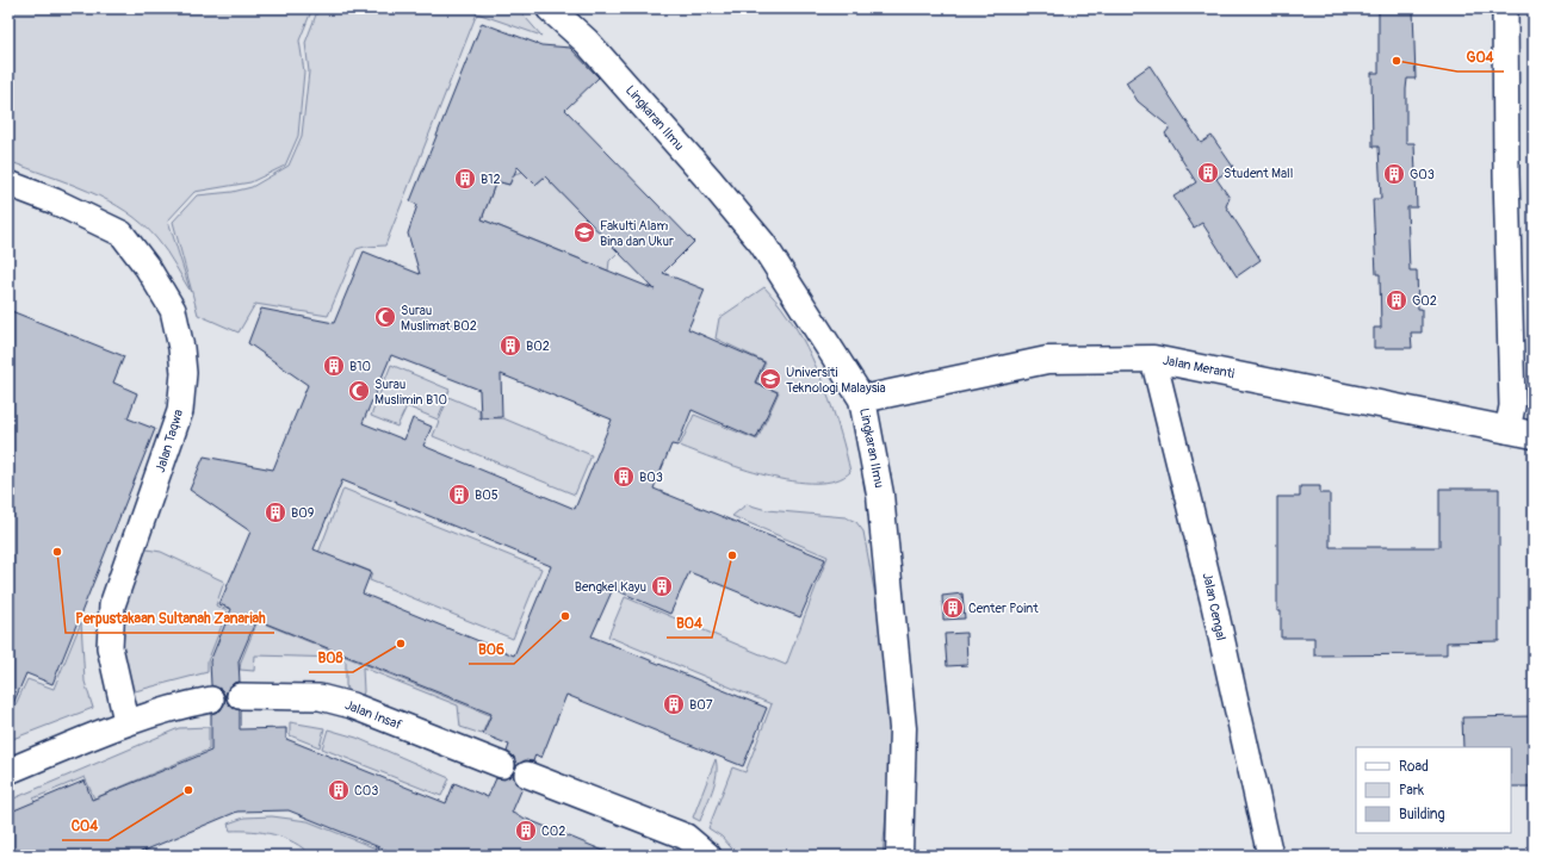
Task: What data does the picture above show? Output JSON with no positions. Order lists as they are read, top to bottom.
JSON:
{
  "streets": {
    "street": [
      "Lingkaran Ilmu",
      "Jalan Meranti",
      "Jalan Taqwa",
      "Jalan Cengal",
      "Jalan Insaf"
    ]
  },
  "crossings": [
    ["Lingkaran Ilmu", "Jalan Meranti"],
    ["Jalan Meranti", "Jalan Cengal"]
  ],
  "places": {
    "other": [
      "G04",
      "Perpustakaan Sultanah Zanariah",
      "B04",
      "B06",
      "B08",
      "C04"
    ],
    "building": [
      "Student Mall",
      "G03",
      "B12",
      "G02",
      "B02",
      "B10",
      "B03",
      "B05",
      "B09",
      "Bengkel Kayu",
      "Center Point",
      "B07",
      "C03",
      "C02"
    ],
    "school or university": ["Fakulti Alam Bina dan Ukur", "Universiti Teknologi Malaysia"],
    "mosque": ["Surau Muslimat B02", "Surau Muslimin B10"]
  },
  "legend": ["Road", "Park", "Building"]
}
